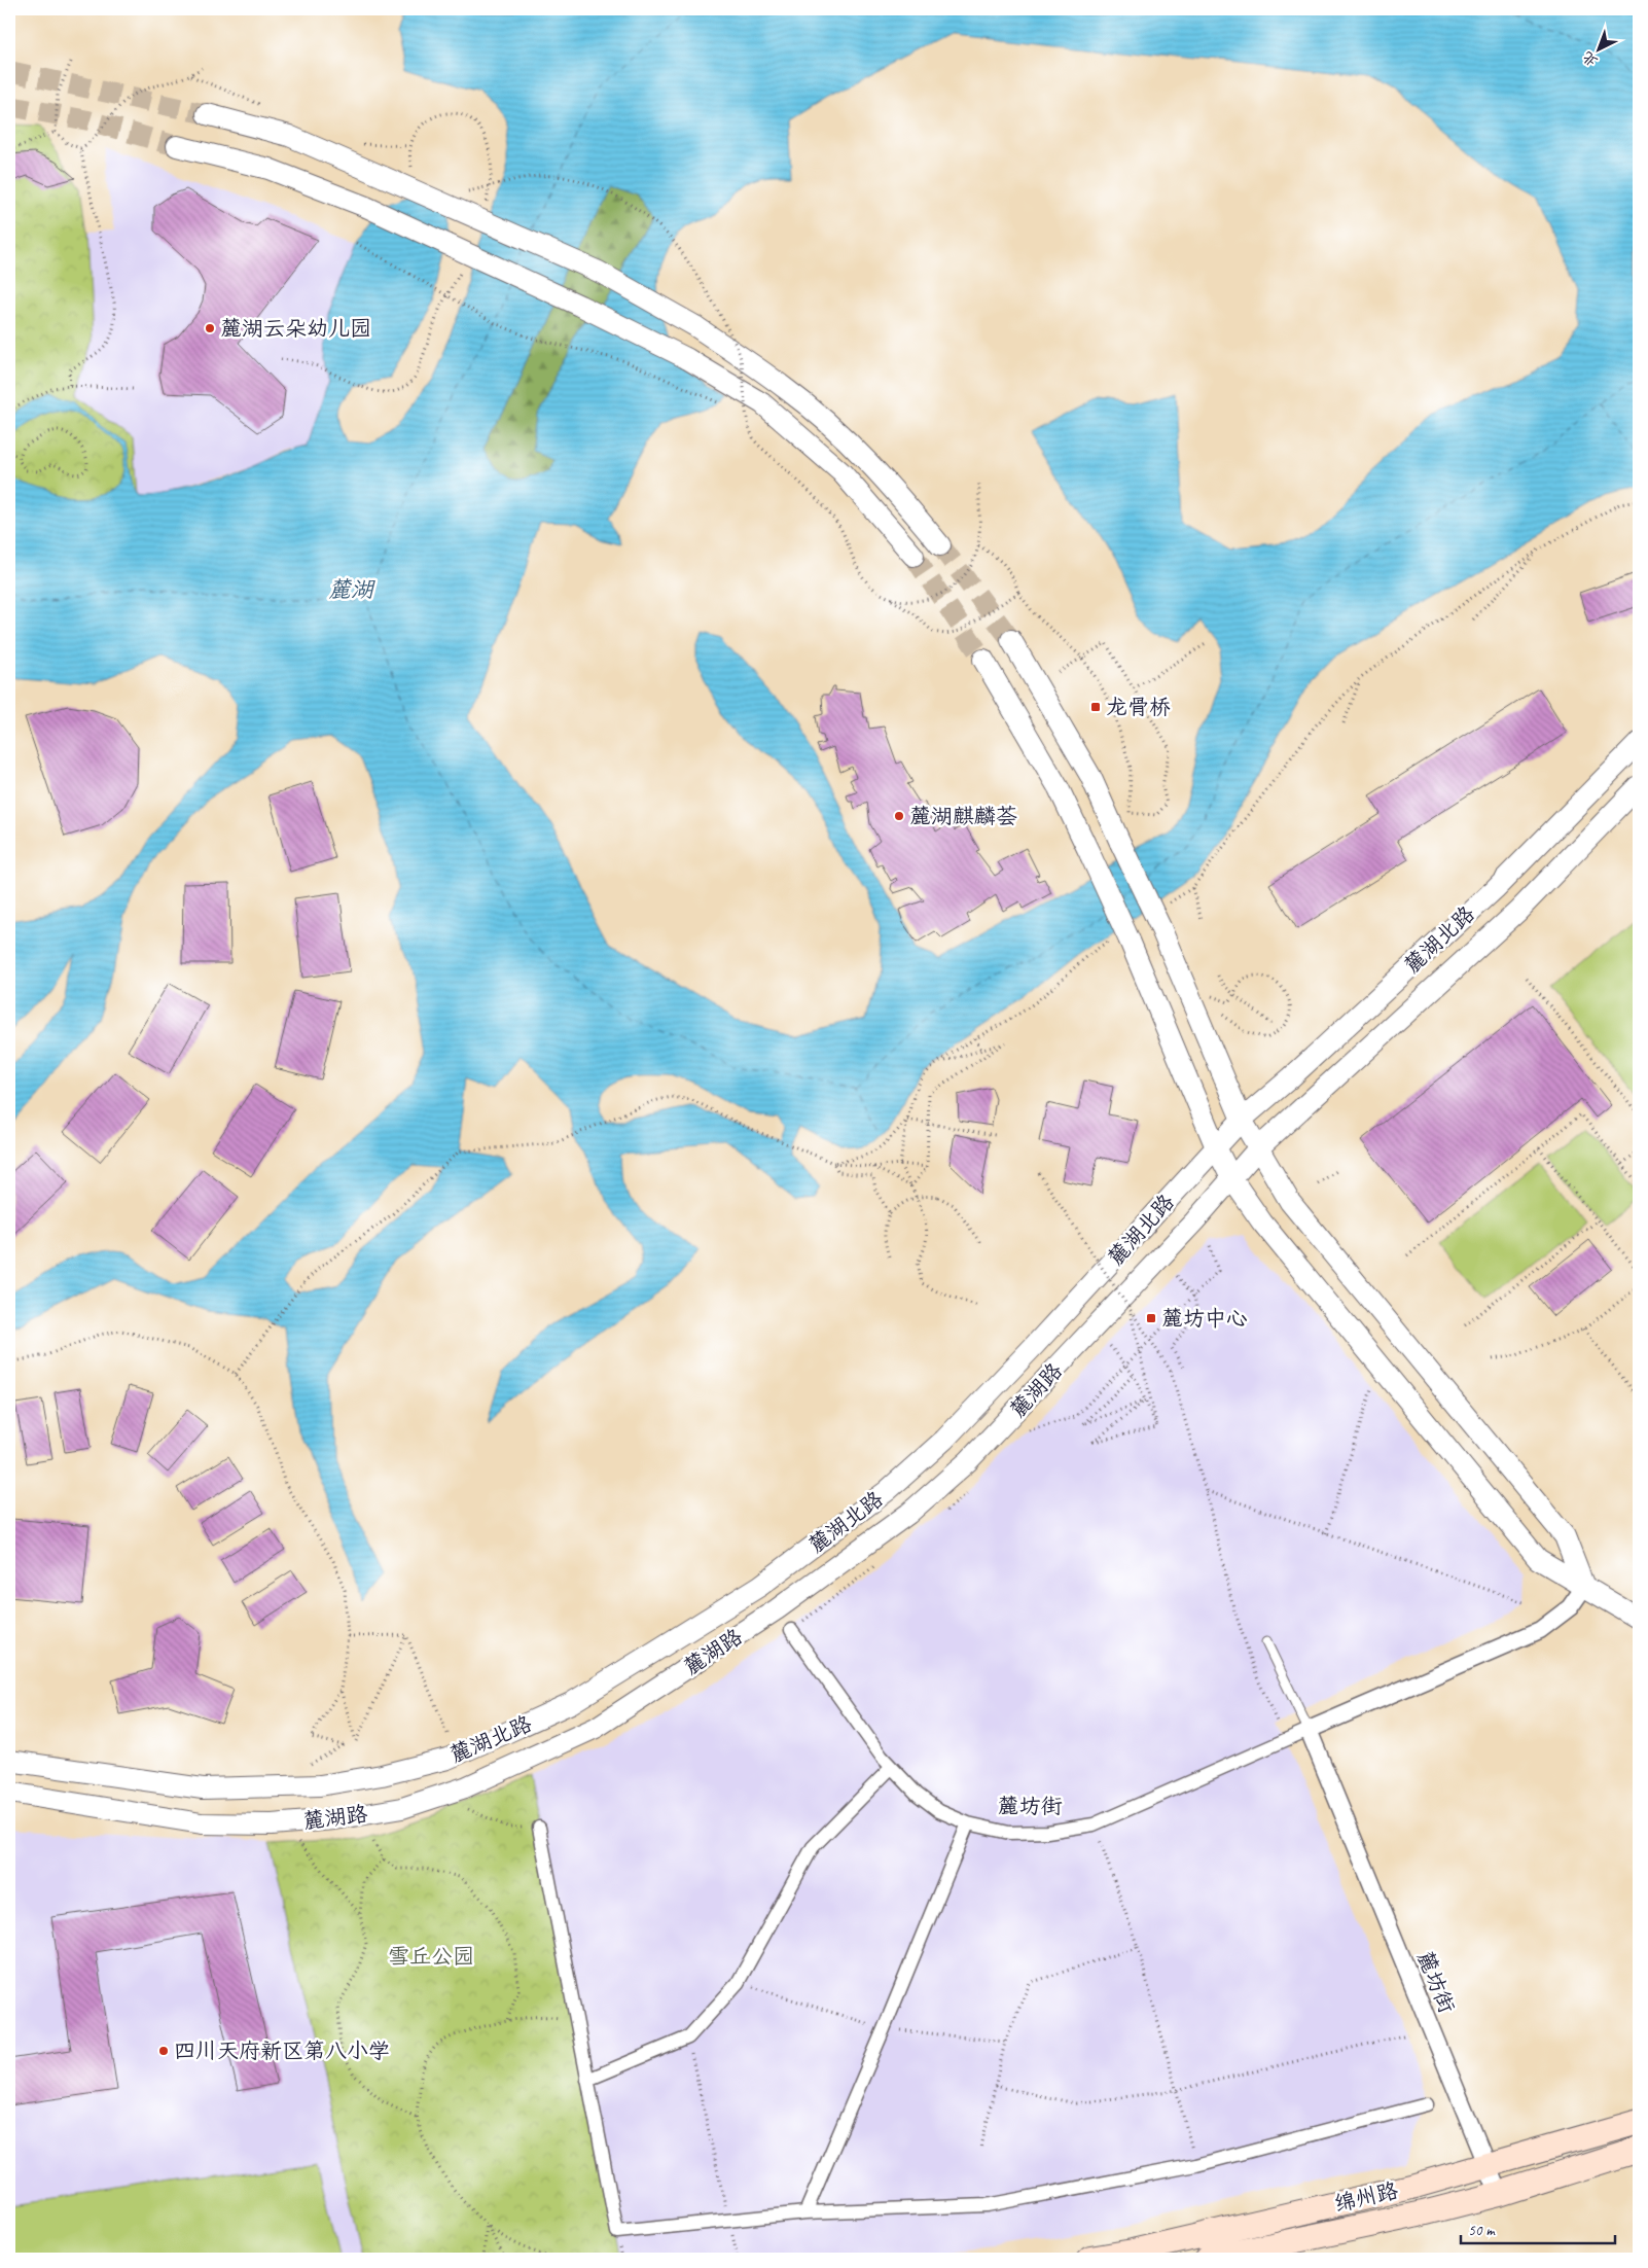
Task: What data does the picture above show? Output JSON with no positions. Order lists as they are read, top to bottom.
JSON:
{
  "streets": {
    "main road": ["绵州路"],
    "street": ["麓湖北路", "麓湖路", "麓坊街"]
  },
  "crossings": [
    ["麓坊街", "绵州路"]
  ],
  "water": ["麓湖"],
  "parks": ["雪丘公园"],
  "places": {
    "other": ["麓湖云朵幼儿园", "麓湖麒麟荟", "四川天府新区第八小学"],
    "transit": ["龙骨桥", "麓坊中心"]
  },
  "scale_bar": "50 m",
  "north": "bottom left"
}
